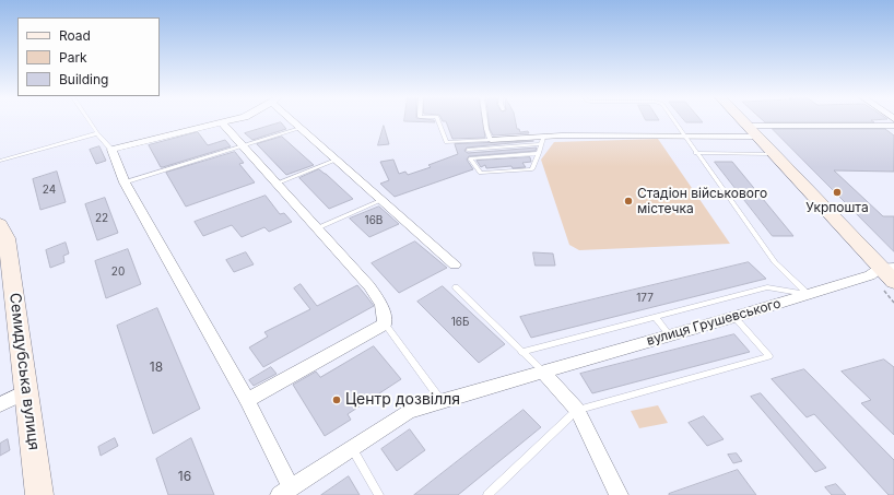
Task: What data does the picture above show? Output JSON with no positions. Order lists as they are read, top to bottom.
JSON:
{
  "streets": {
    "main road": ["Семидубська вулиця"],
    "street": ["вулиця Грушевського"]
  },
  "places": ["Укрпошта", "Стадіон військового містечка", "Центр дозвілля"],
  "house_numbers": [
    "24",
    "22",
    "16В",
    "20",
    "177",
    "16Б",
    "18",
    "16"
  ],
  "legend": ["Road", "Park", "Building"]
}
